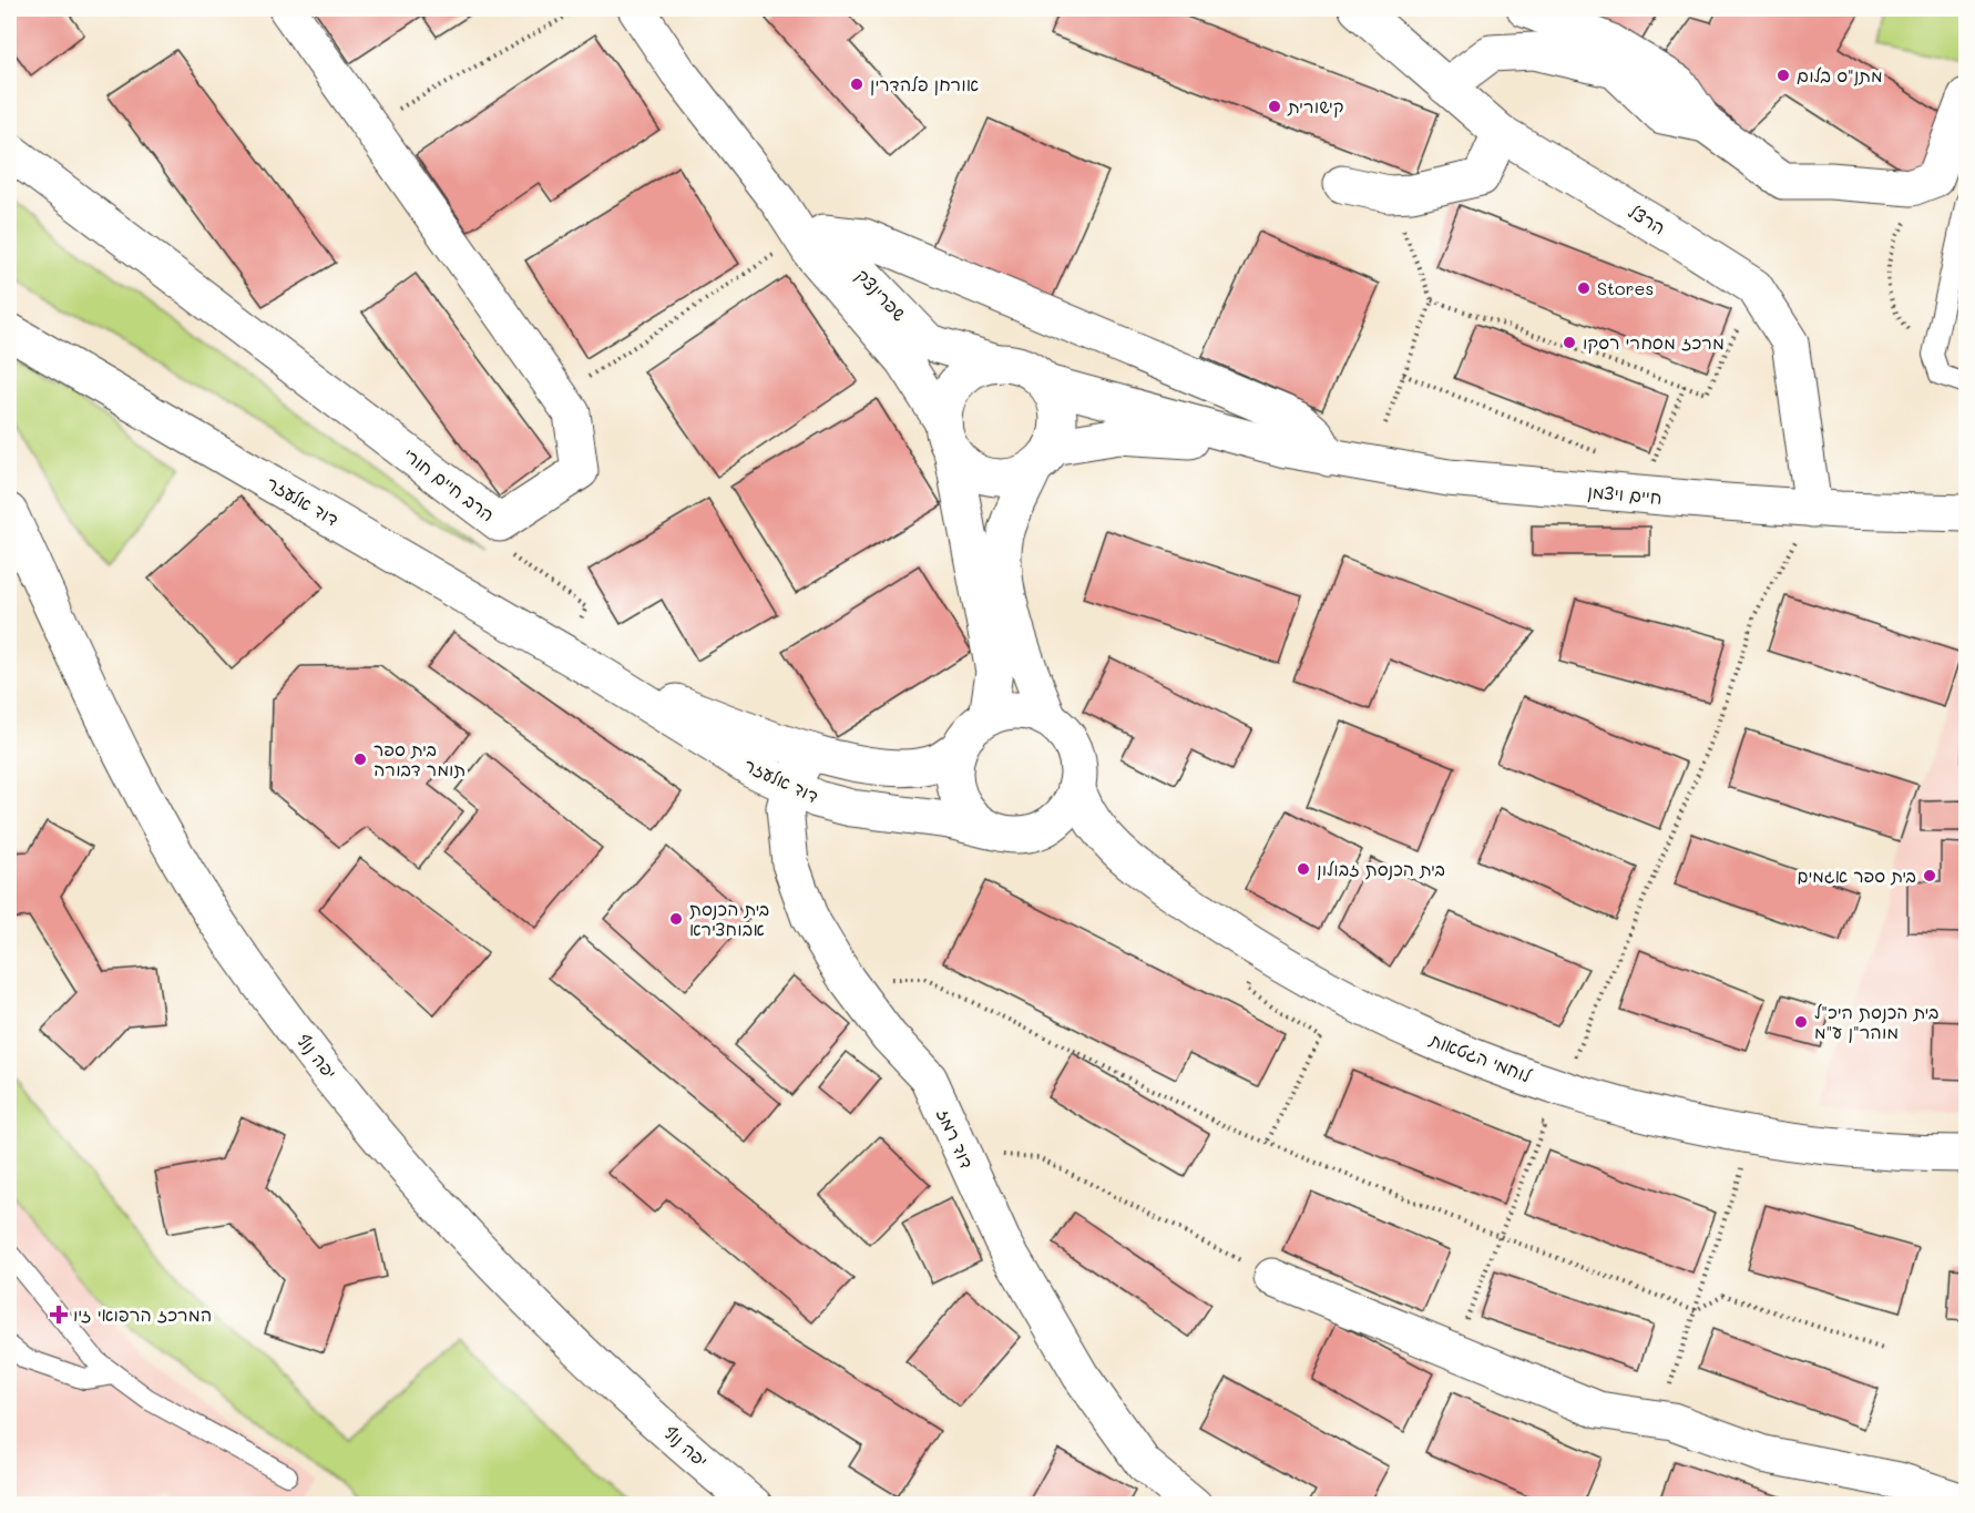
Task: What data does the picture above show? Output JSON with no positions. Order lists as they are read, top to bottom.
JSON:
{
  "streets": {
    "street": [
      "הרצל",
      "שפרינצק",
      "הרב חיים חורי",
      "חיים ויצמן",
      "דוד אלעזר",
      "יפה נוף",
      "לוחמי הגטאות",
      "דוד רמז"
    ]
  },
  "crossings": [
    ["הרצל", "חיים ויצמן"],
    ["שפרינצק", "חיים ויצמן"],
    ["דוד אלעזר", "לוחמי הגטאות"],
    ["דוד אלעזר", "דוד רמז"]
  ],
  "places": {
    "other": [
      "מתנ\"ס בלום",
      "אורחן פלהדרין",
      "קישורית",
      "Stores",
      "מרכז מסחרי רסקו",
      "בית ספר תומר דבורה",
      "בית הכנסת זבולון",
      "בית ספר אגמים",
      "בית הכנסת אבוחצירא",
      "בית הכנסת היכ\"ל מוהר\"ן ע\"מ"
    ],
    "health": ["המרכז הרפואי זיו"]
  }
}
